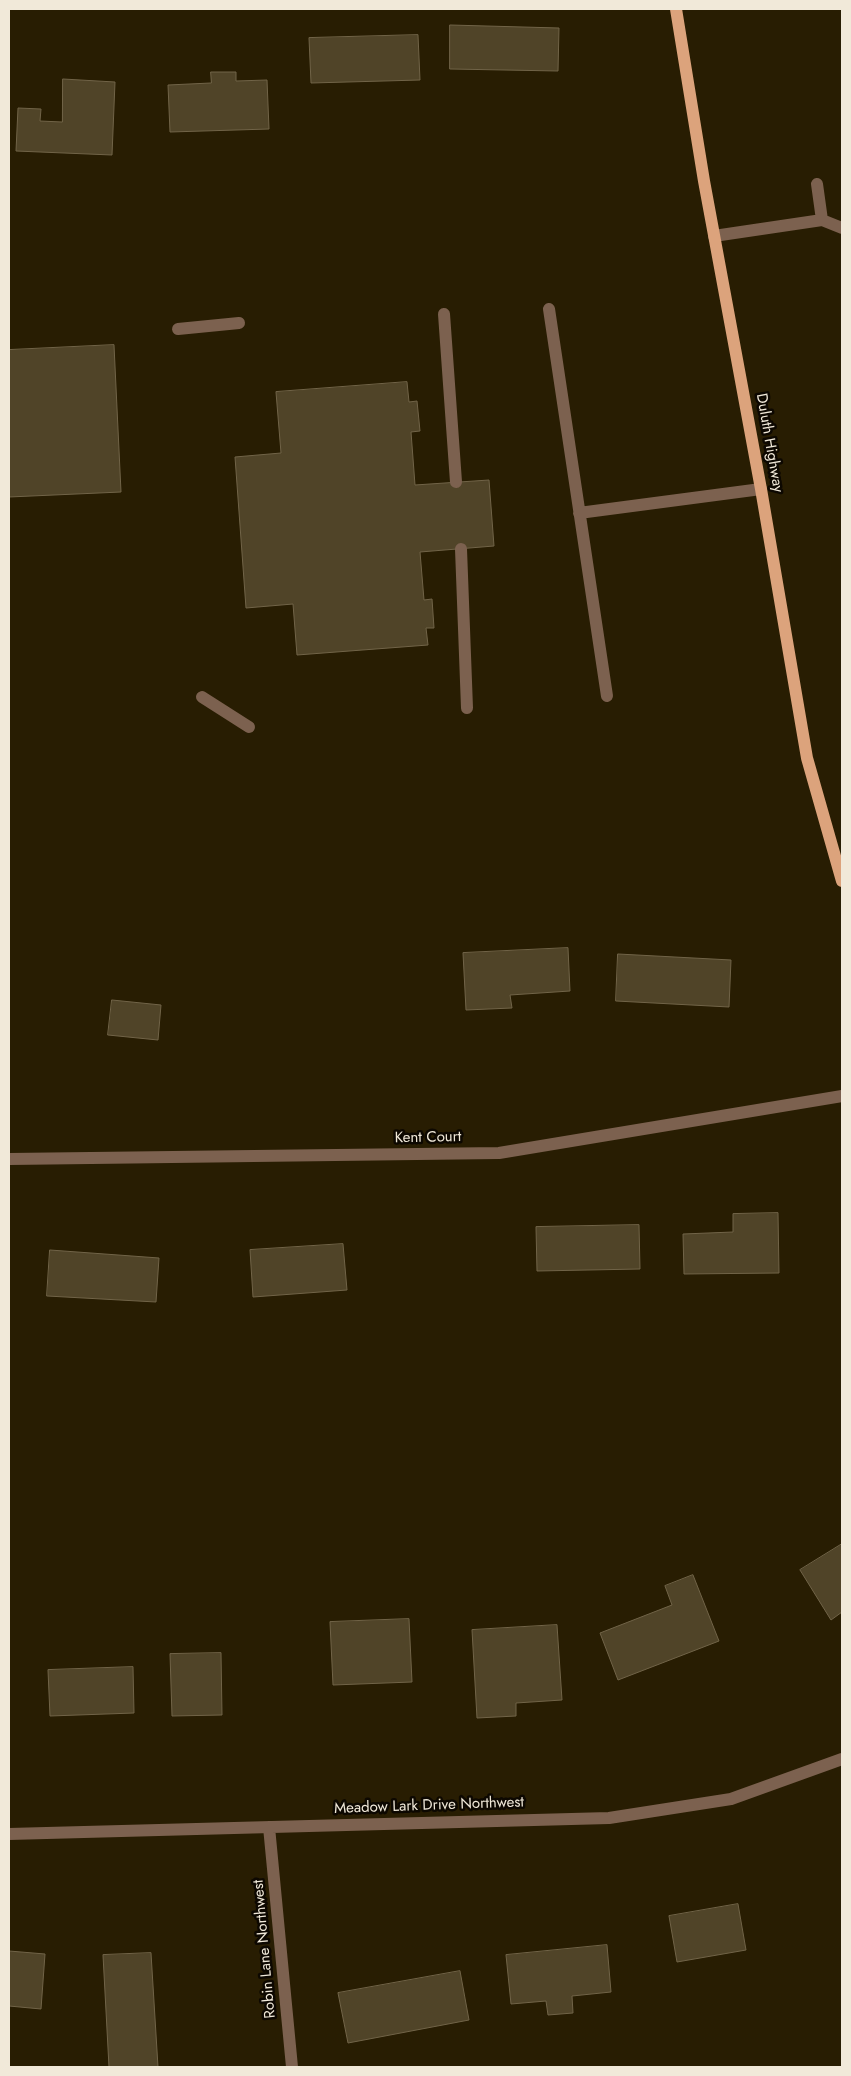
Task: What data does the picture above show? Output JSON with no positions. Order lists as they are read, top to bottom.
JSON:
{
  "streets": {
    "main road": ["Duluth Highway"],
    "street": ["Kent Court", "Meadow Lark Drive Northwest", "Robin Lane Northwest"]
  },
  "crossings": [
    ["Meadow Lark Drive Northwest", "Robin Lane Northwest"]
  ]
}
